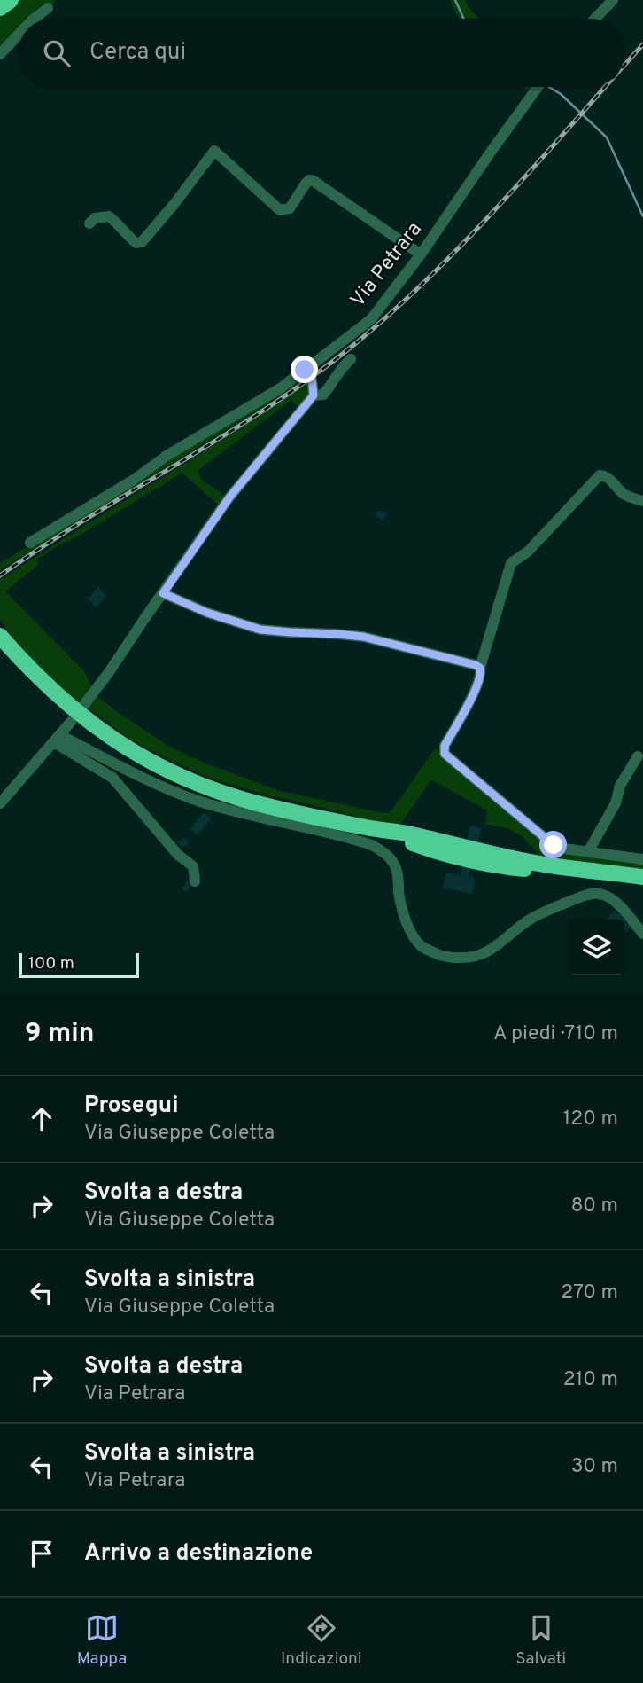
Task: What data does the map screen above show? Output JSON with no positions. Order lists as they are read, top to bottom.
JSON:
{
  "streets": {
    "street": ["Via Petrara"]
  },
  "scale_bar": "100 m",
  "page": {
    "search": "Cerca qui",
    "scale": "100 m",
    "heading": ["9 min", "A piedi · 710 m"],
    "list": [
      ["Prosegui", "Via Giuseppe Coletta", "120 m"],
      ["Svolta a destra", "Via Giuseppe Coletta", "80 m"],
      ["Svolta a sinistra", "Via Giuseppe Coletta", "270 m"],
      ["Svolta a destra", "Via Petrara", "210 m"],
      ["Svolta a sinistra", "Via Petrara", "30 m"],
      "Arrivo a destinazione"
    ],
    "nav": ["Mappa", "Indicazioni", "Salvati"]
  }
}
